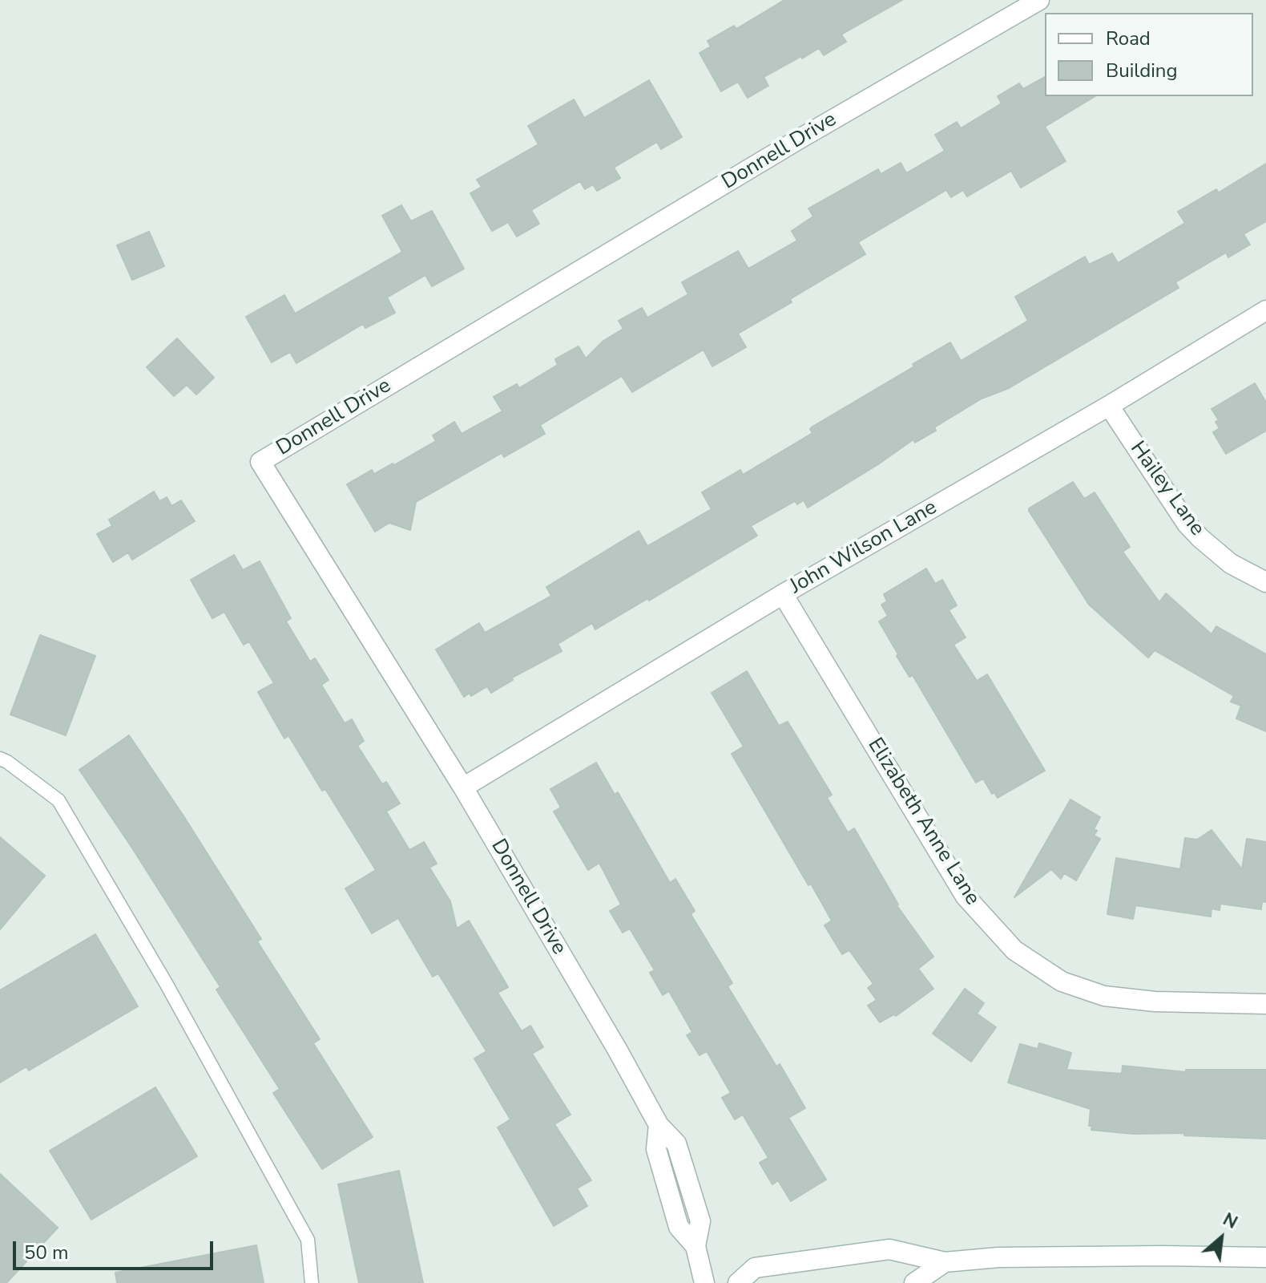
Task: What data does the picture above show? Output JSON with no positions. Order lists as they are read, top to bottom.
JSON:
{
  "streets": {
    "street": [
      "Donnell Drive",
      "Hailey Lane",
      "John Wilson Lane",
      "Elizabeth Anne Lane"
    ]
  },
  "crossings": [
    ["Donnell Drive", "John Wilson Lane"],
    ["Hailey Lane", "John Wilson Lane"],
    ["John Wilson Lane", "Elizabeth Anne Lane"]
  ],
  "legend": ["Road", "Building"],
  "scale_bar": "50 m",
  "north": "top right"
}
